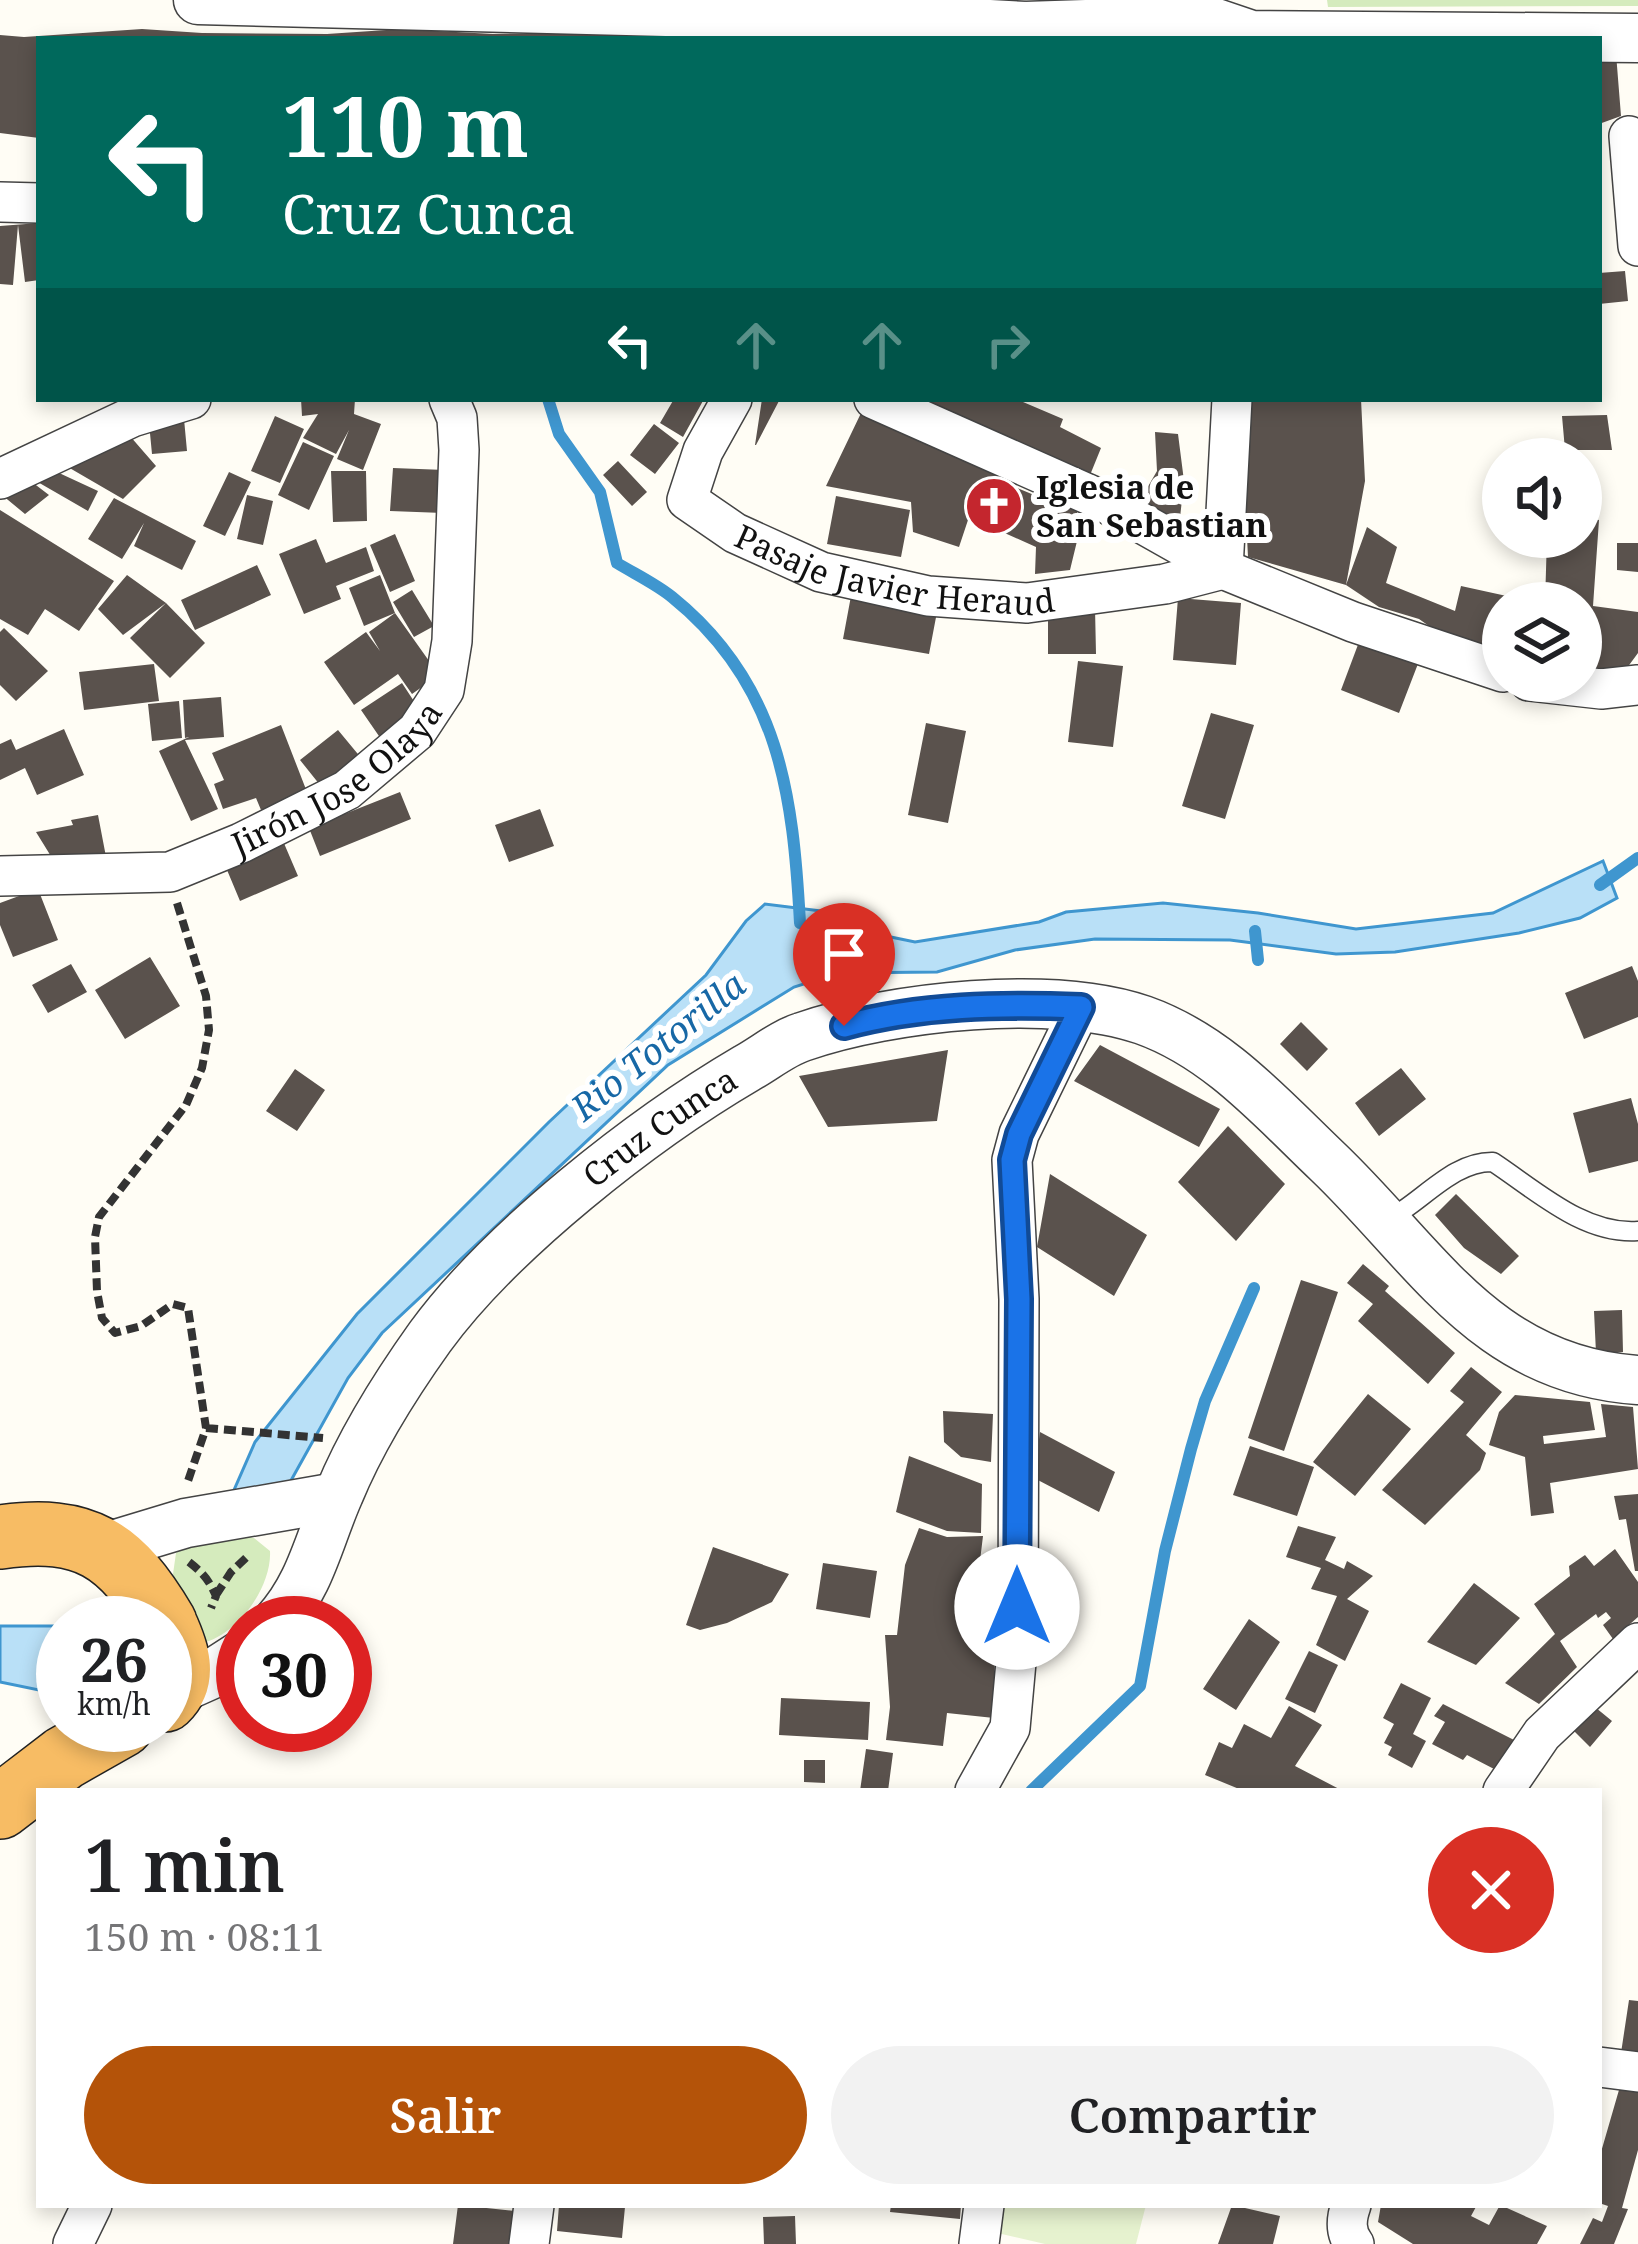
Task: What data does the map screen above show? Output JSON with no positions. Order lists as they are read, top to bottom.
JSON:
{
  "streets": {
    "street": ["Pasaje Javier Heraud", "Jirón Jose Olaya", "Cruz Cunca"]
  },
  "water": ["Rio Totorilla"],
  "places": {
    "church": ["Iglesia de San Sebastian"]
  },
  "page": {
    "turn": ["110 m", "Cruz Cunca"],
    "speed": "26 km/h",
    "limit": "30",
    "heading": ["1 min", "150 m · 08:11"],
    "buttons": ["Salir", "Compartir"]
  }
}
